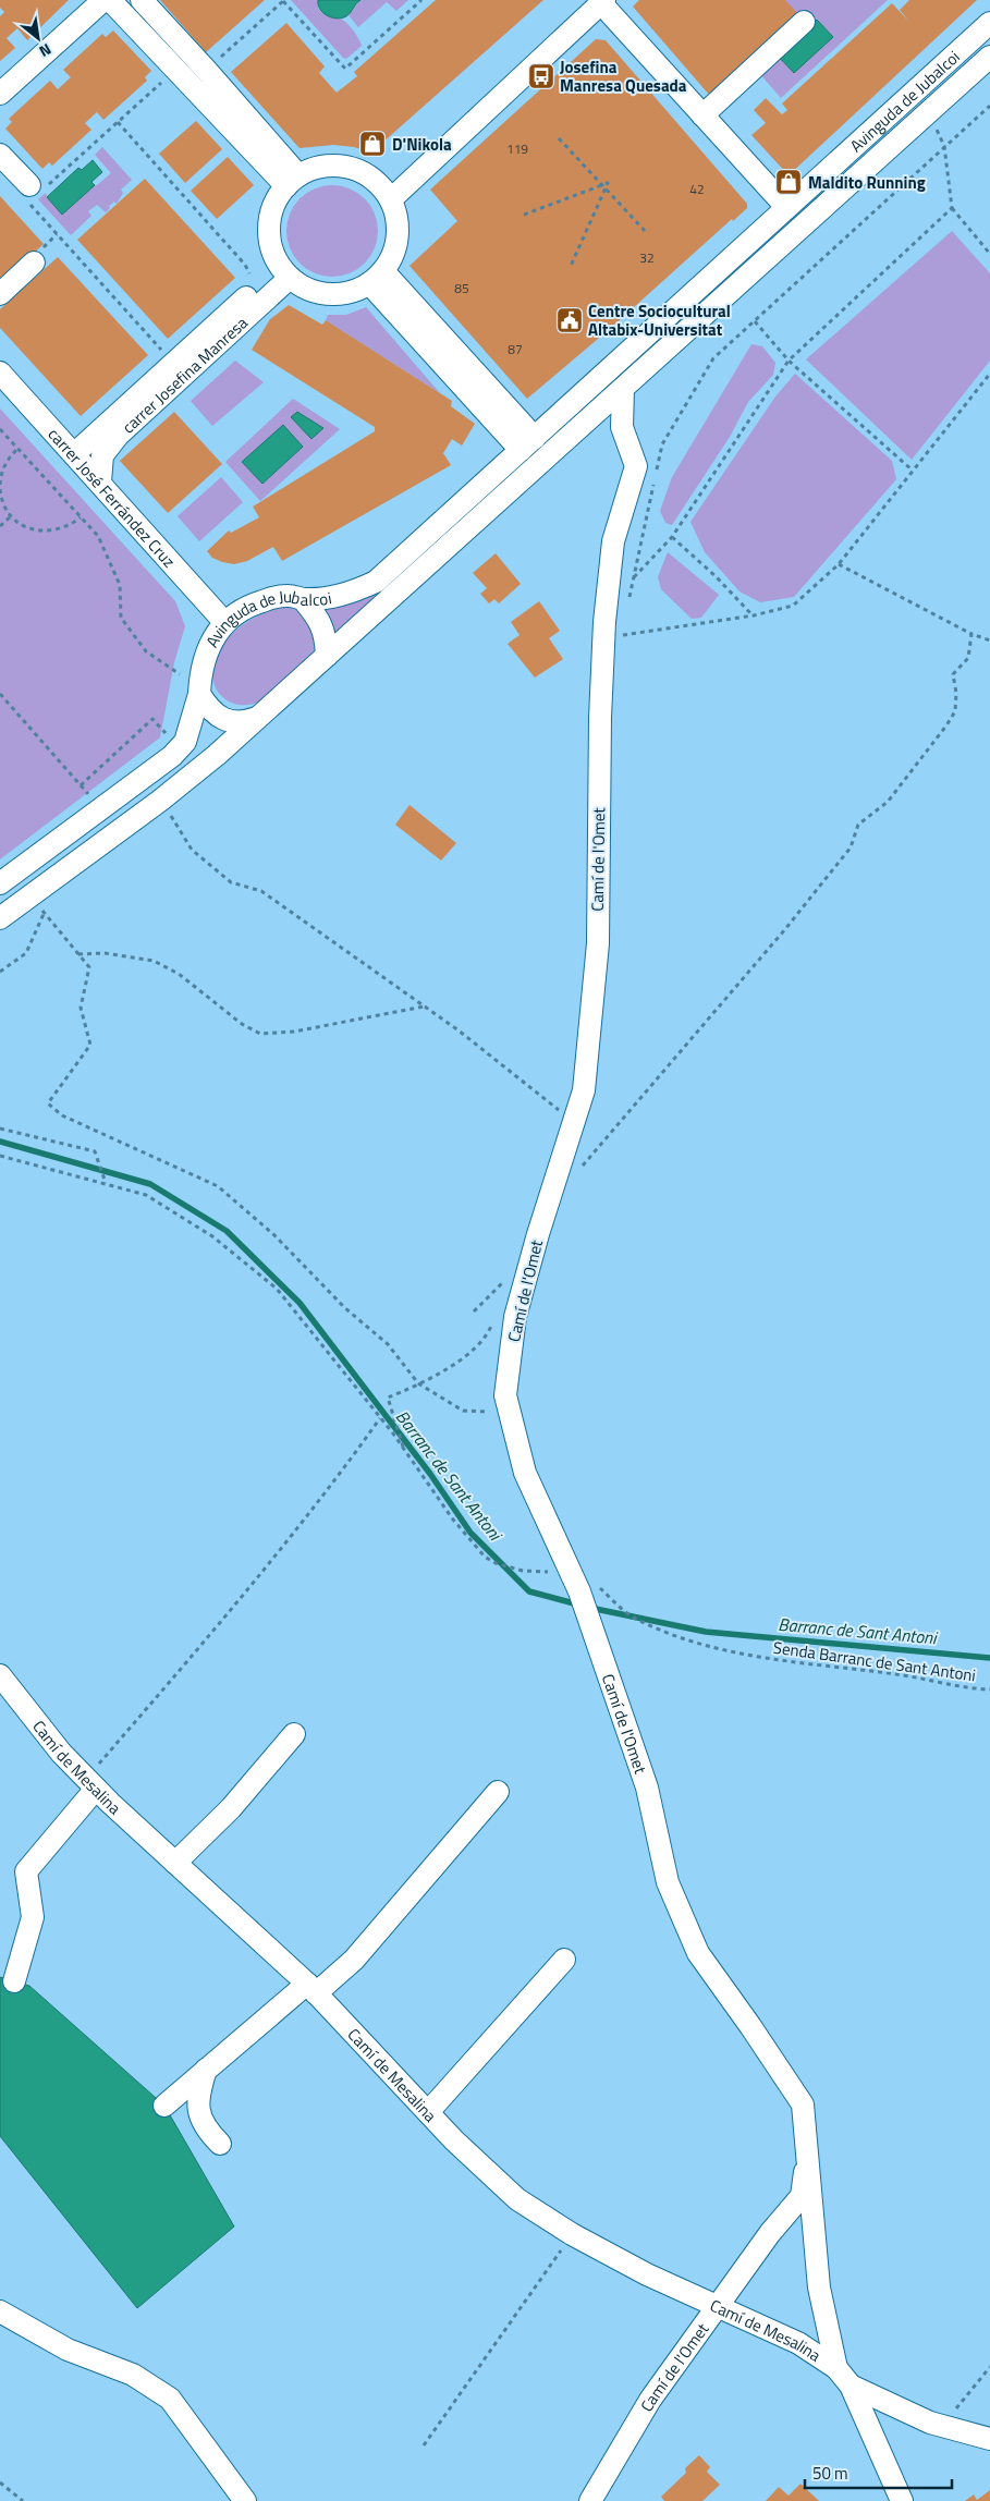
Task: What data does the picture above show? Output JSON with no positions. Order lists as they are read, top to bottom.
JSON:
{
  "streets": {
    "street": [
      "Avinguda de Jubalcoi",
      "carrer Josefina Manresa",
      "carrer José Ferrández Cruz",
      "Camí de l'Omet",
      "Camí de Mesalina"
    ],
    "path": ["Senda Barranc de Sant Antoni"]
  },
  "crossings": [
    ["Avinguda de Jubalcoi", "carrer José Ferrández Cruz"],
    ["Avinguda de Jubalcoi", "Camí de l'Omet"],
    ["carrer Josefina Manresa", "carrer José Ferrández Cruz"],
    ["Camí de l'Omet", "Senda Barranc de Sant Antoni"],
    ["Camí de l'Omet", "Camí de Mesalina"]
  ],
  "water": ["Barranc de Sant Antoni"],
  "places": {
    "bus stop": ["Josefina Manresa Quesada"],
    "shop": ["D'Nikola", "Maldito Running"],
    "public building": ["Centre Sociocultural Altabix-Universitat"]
  },
  "house_numbers": [
    "119",
    "42",
    "32",
    "85",
    "87"
  ],
  "scale_bar": "50 m",
  "north": "bottom right"
}
